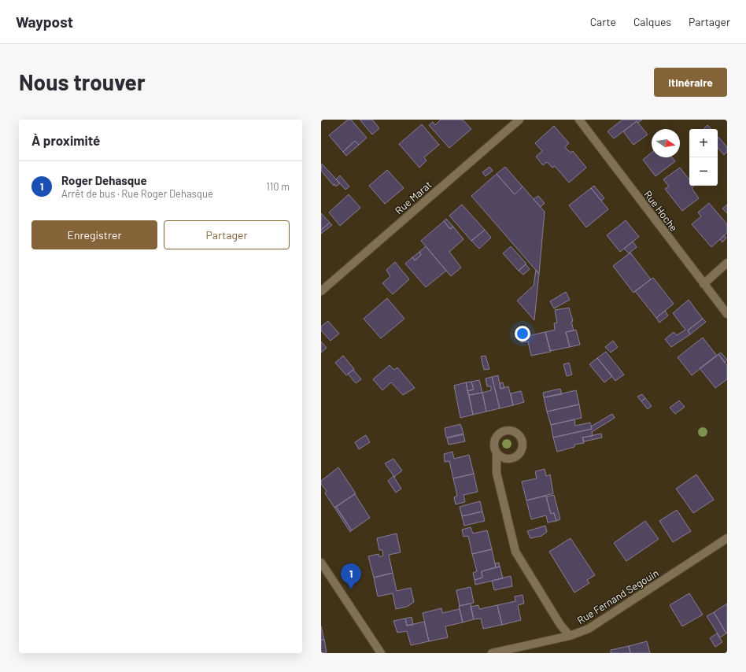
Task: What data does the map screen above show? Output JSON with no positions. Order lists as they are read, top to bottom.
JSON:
{
  "streets": {
    "street": ["Rue Marat", "Rue Hoche", "Rue Fernand Segouin"]
  },
  "north": "right",
  "page": {
    "header": "Waypost",
    "nav": ["Carte", "Calques", "Partager"],
    "buttons": [
      "Itinéraire",
      ["Enregistrer", "Partager"]
    ],
    "title": "Nous trouver",
    "heading": "À proximité",
    "map_buttons": ["+", "−"],
    "list": [
      {
        "mark": "1",
        "name": "Roger Dehasque",
        "note": "Arrêt de bus · Rue Roger Dehasque",
        "value": "110 m"
      }
    ],
    "pins": "1"
  }
}
